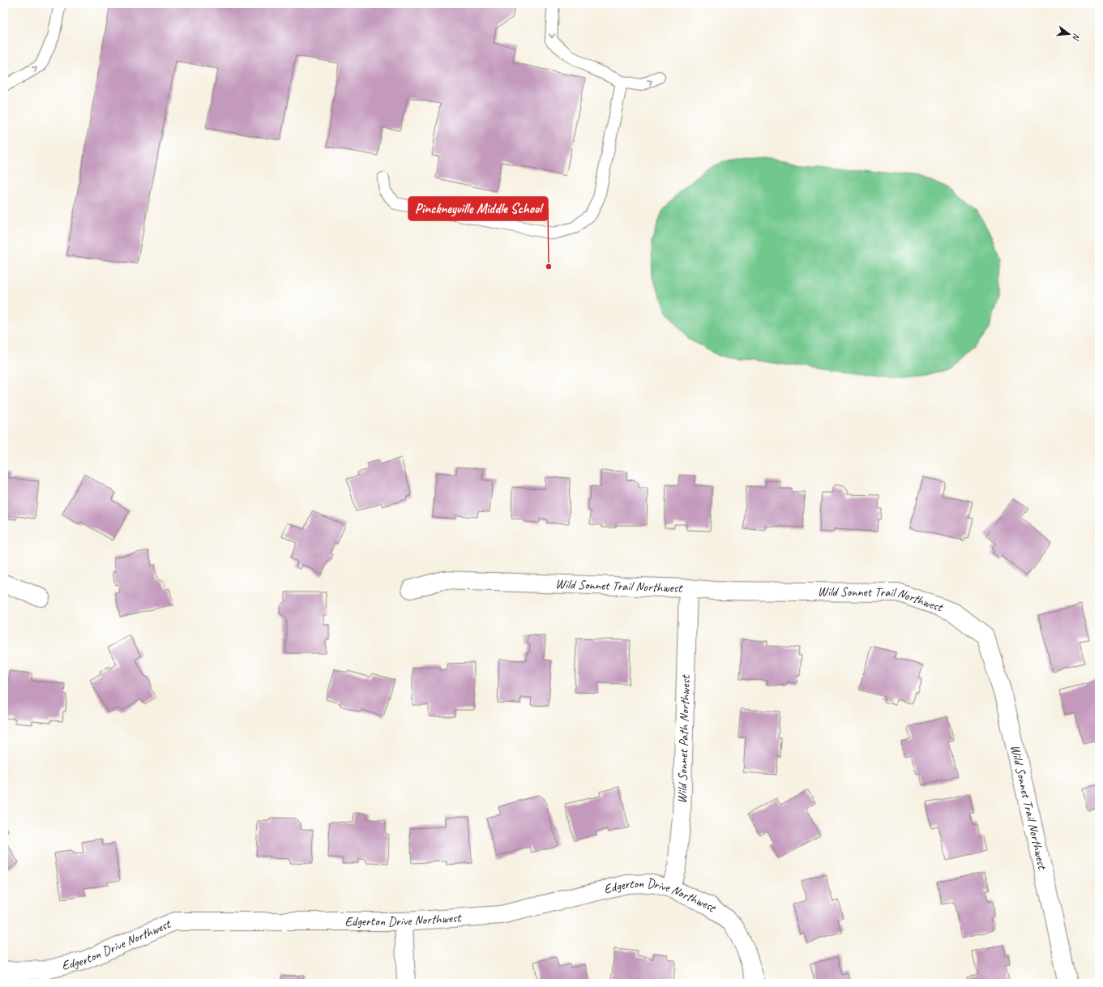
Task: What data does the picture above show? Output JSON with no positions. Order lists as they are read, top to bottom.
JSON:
{
  "streets": {
    "street": ["Wild Sonnet Trail Northwest", "Wild Sonnet Path Northwest", "Edgerton Drive Northwest"]
  },
  "crossings": [
    ["Wild Sonnet Trail Northwest", "Wild Sonnet Path Northwest"],
    ["Wild Sonnet Path Northwest", "Edgerton Drive Northwest"]
  ],
  "places": ["Pinckneyville Middle School"],
  "north": "right"
}
